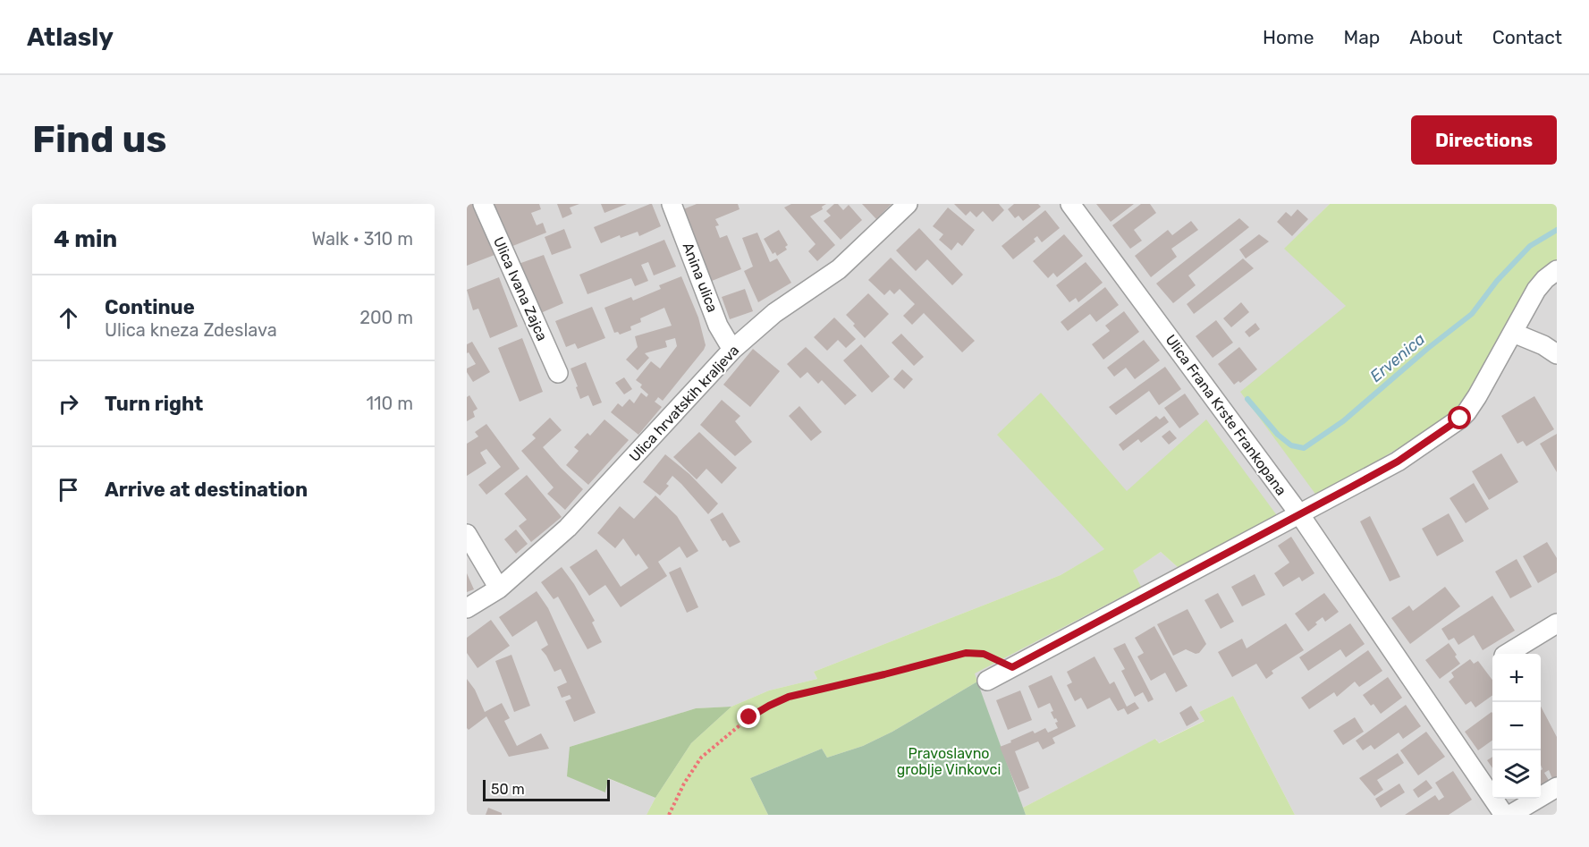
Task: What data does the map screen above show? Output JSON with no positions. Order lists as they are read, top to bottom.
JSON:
{
  "streets": {
    "street": [
      "Anina ulica",
      "Ulica Ivana Zajca",
      "Ulica hrvatskih kraljeva",
      "Ulica Frana Krste Frankopana"
    ]
  },
  "crossings": [
    ["Anina ulica", "Ulica hrvatskih kraljeva"]
  ],
  "water": ["Ervenica"],
  "parks": ["Pravoslavno groblje Vinkovci"],
  "scale_bar": "50 m",
  "page": {
    "header": "Atlasly",
    "nav": [
      "Home",
      "Map",
      "About",
      "Contact"
    ],
    "buttons": "Directions",
    "title": "Find us",
    "heading": ["4 min", "Walk · 310 m"],
    "list": [
      ["Continue", "Ulica kneza Zdeslava", "200 m"],
      ["Turn right", "110 m"],
      "Arrive at destination"
    ],
    "map_buttons": ["+", "−"],
    "scale": "50 m"
  }
}
